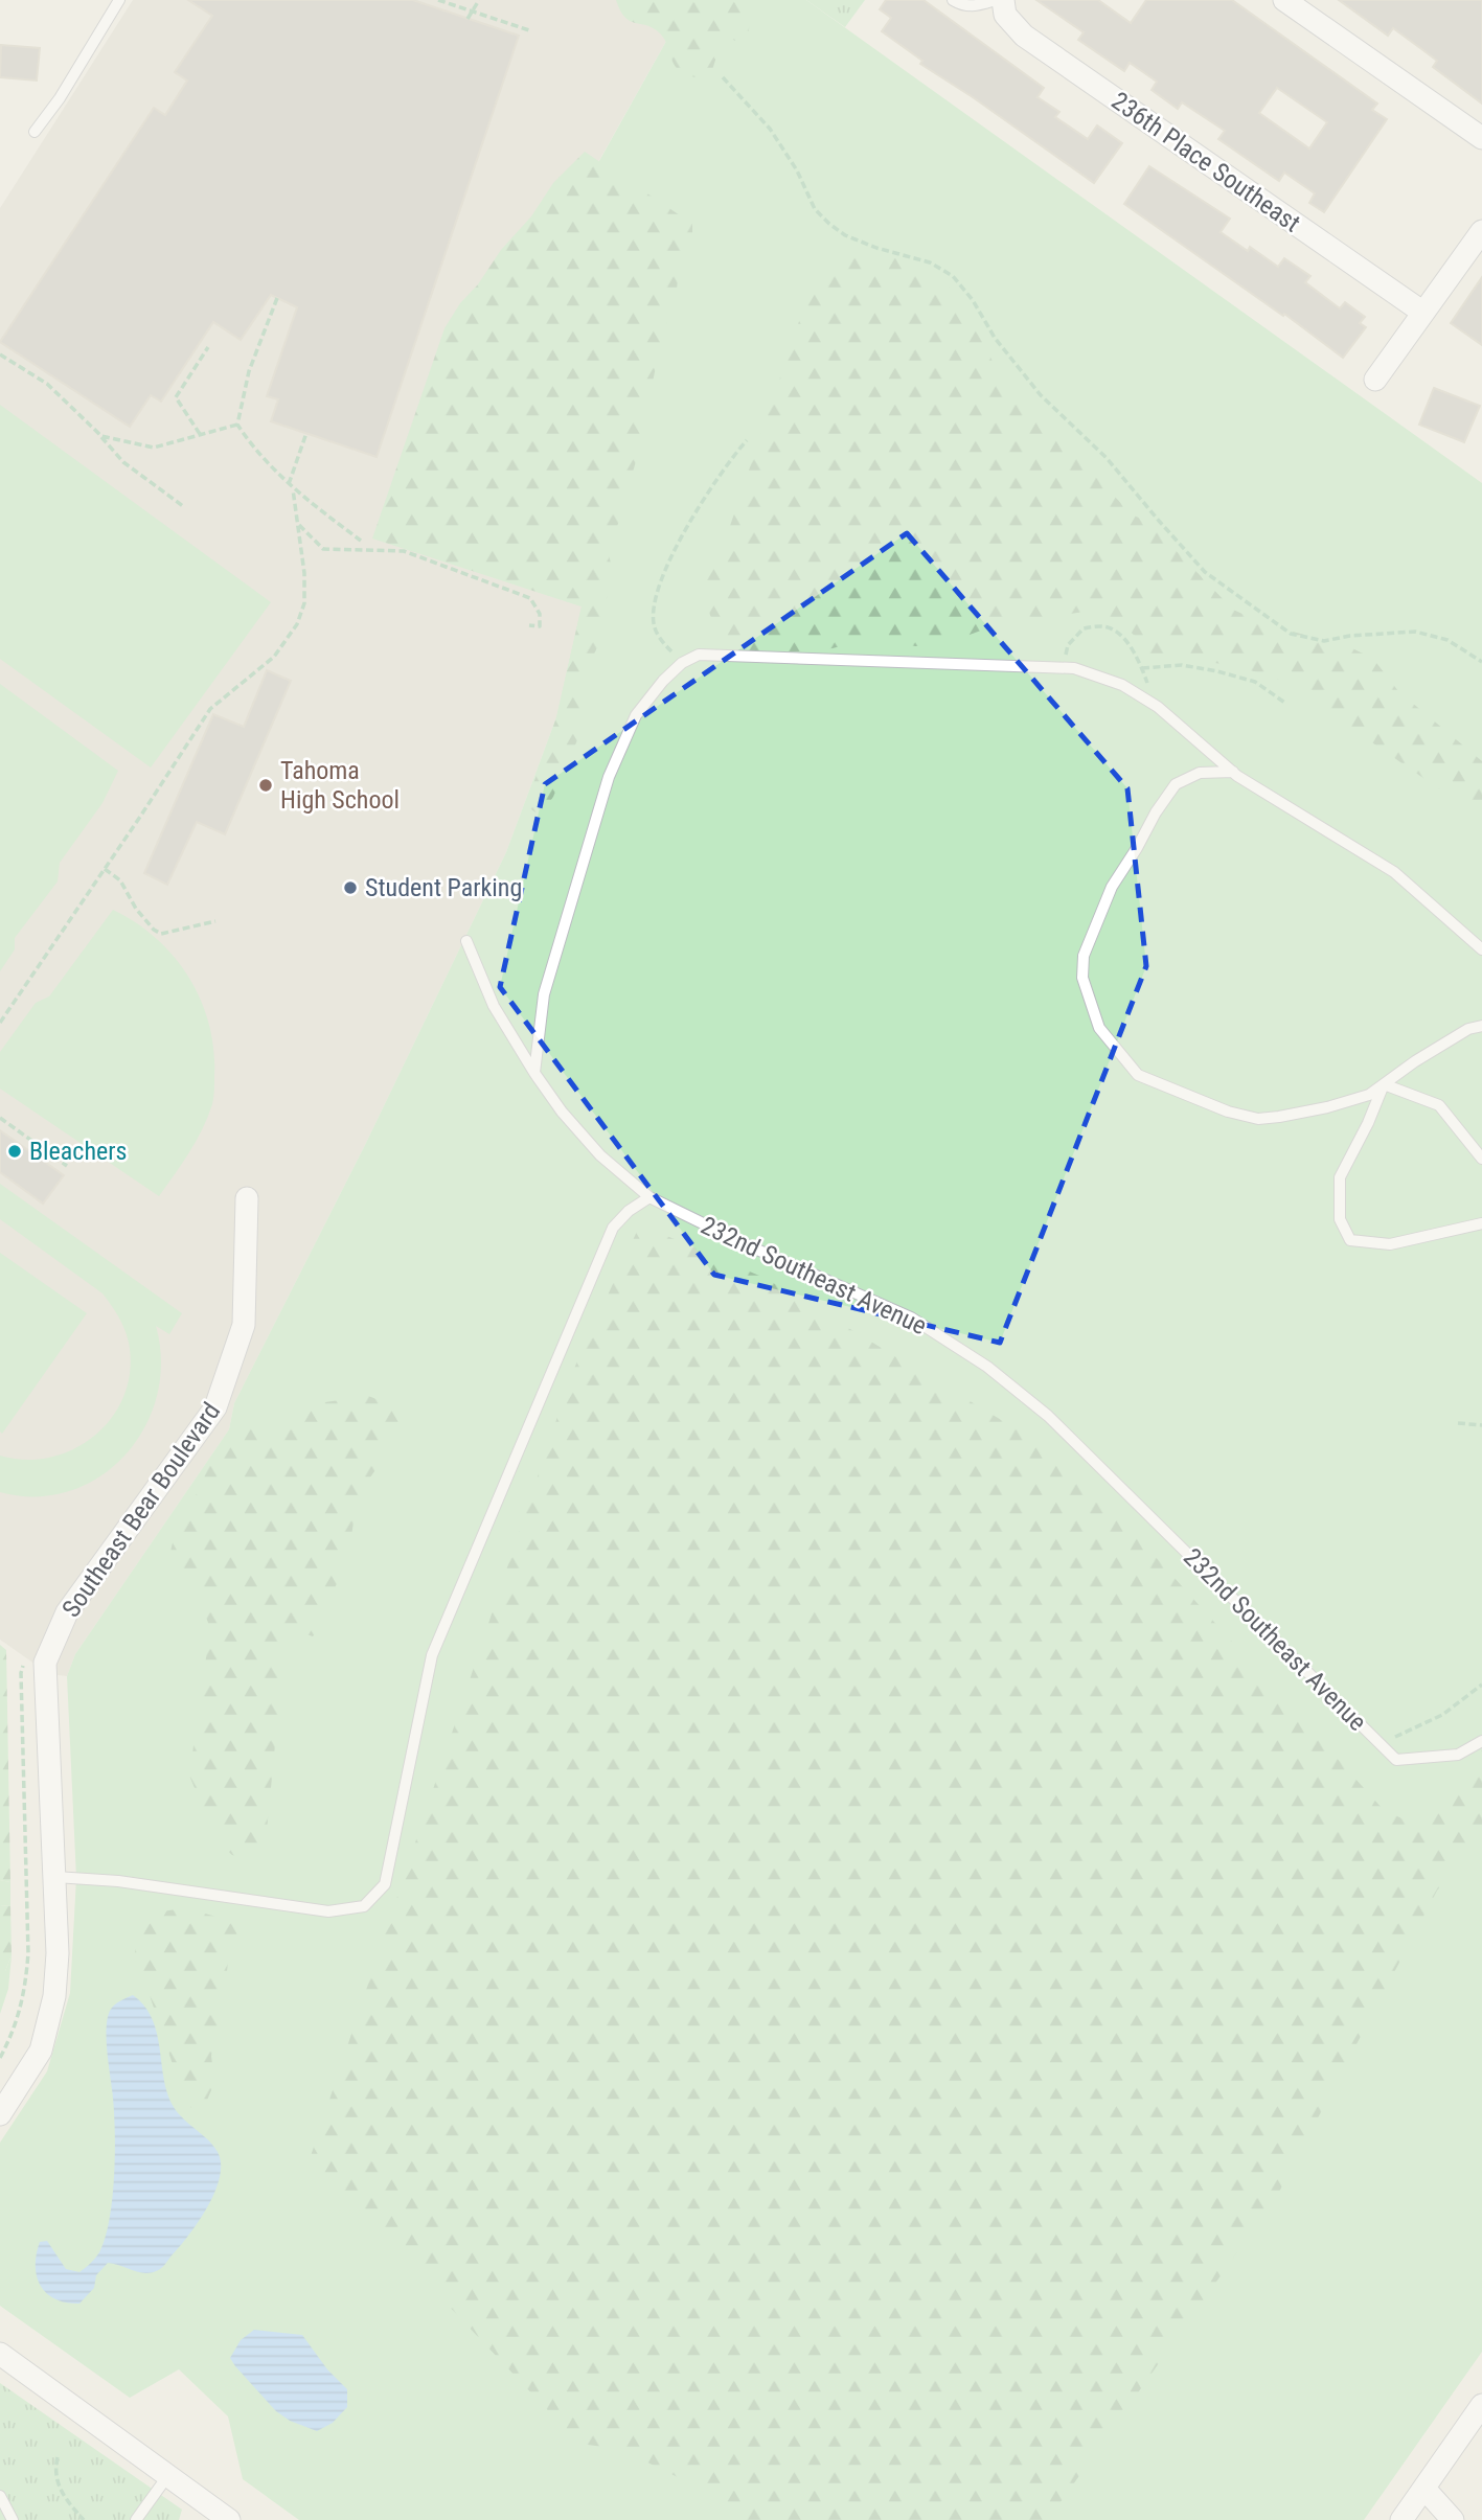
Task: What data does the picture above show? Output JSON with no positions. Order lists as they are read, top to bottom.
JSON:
{
  "streets": {
    "street": ["236th Place Southeast", "Southeast Bear Boulevard"],
    "lane": ["232nd Southeast Avenue"]
  },
  "places": ["Tahoma High School", "Student Parking", "Bleachers"]
}
